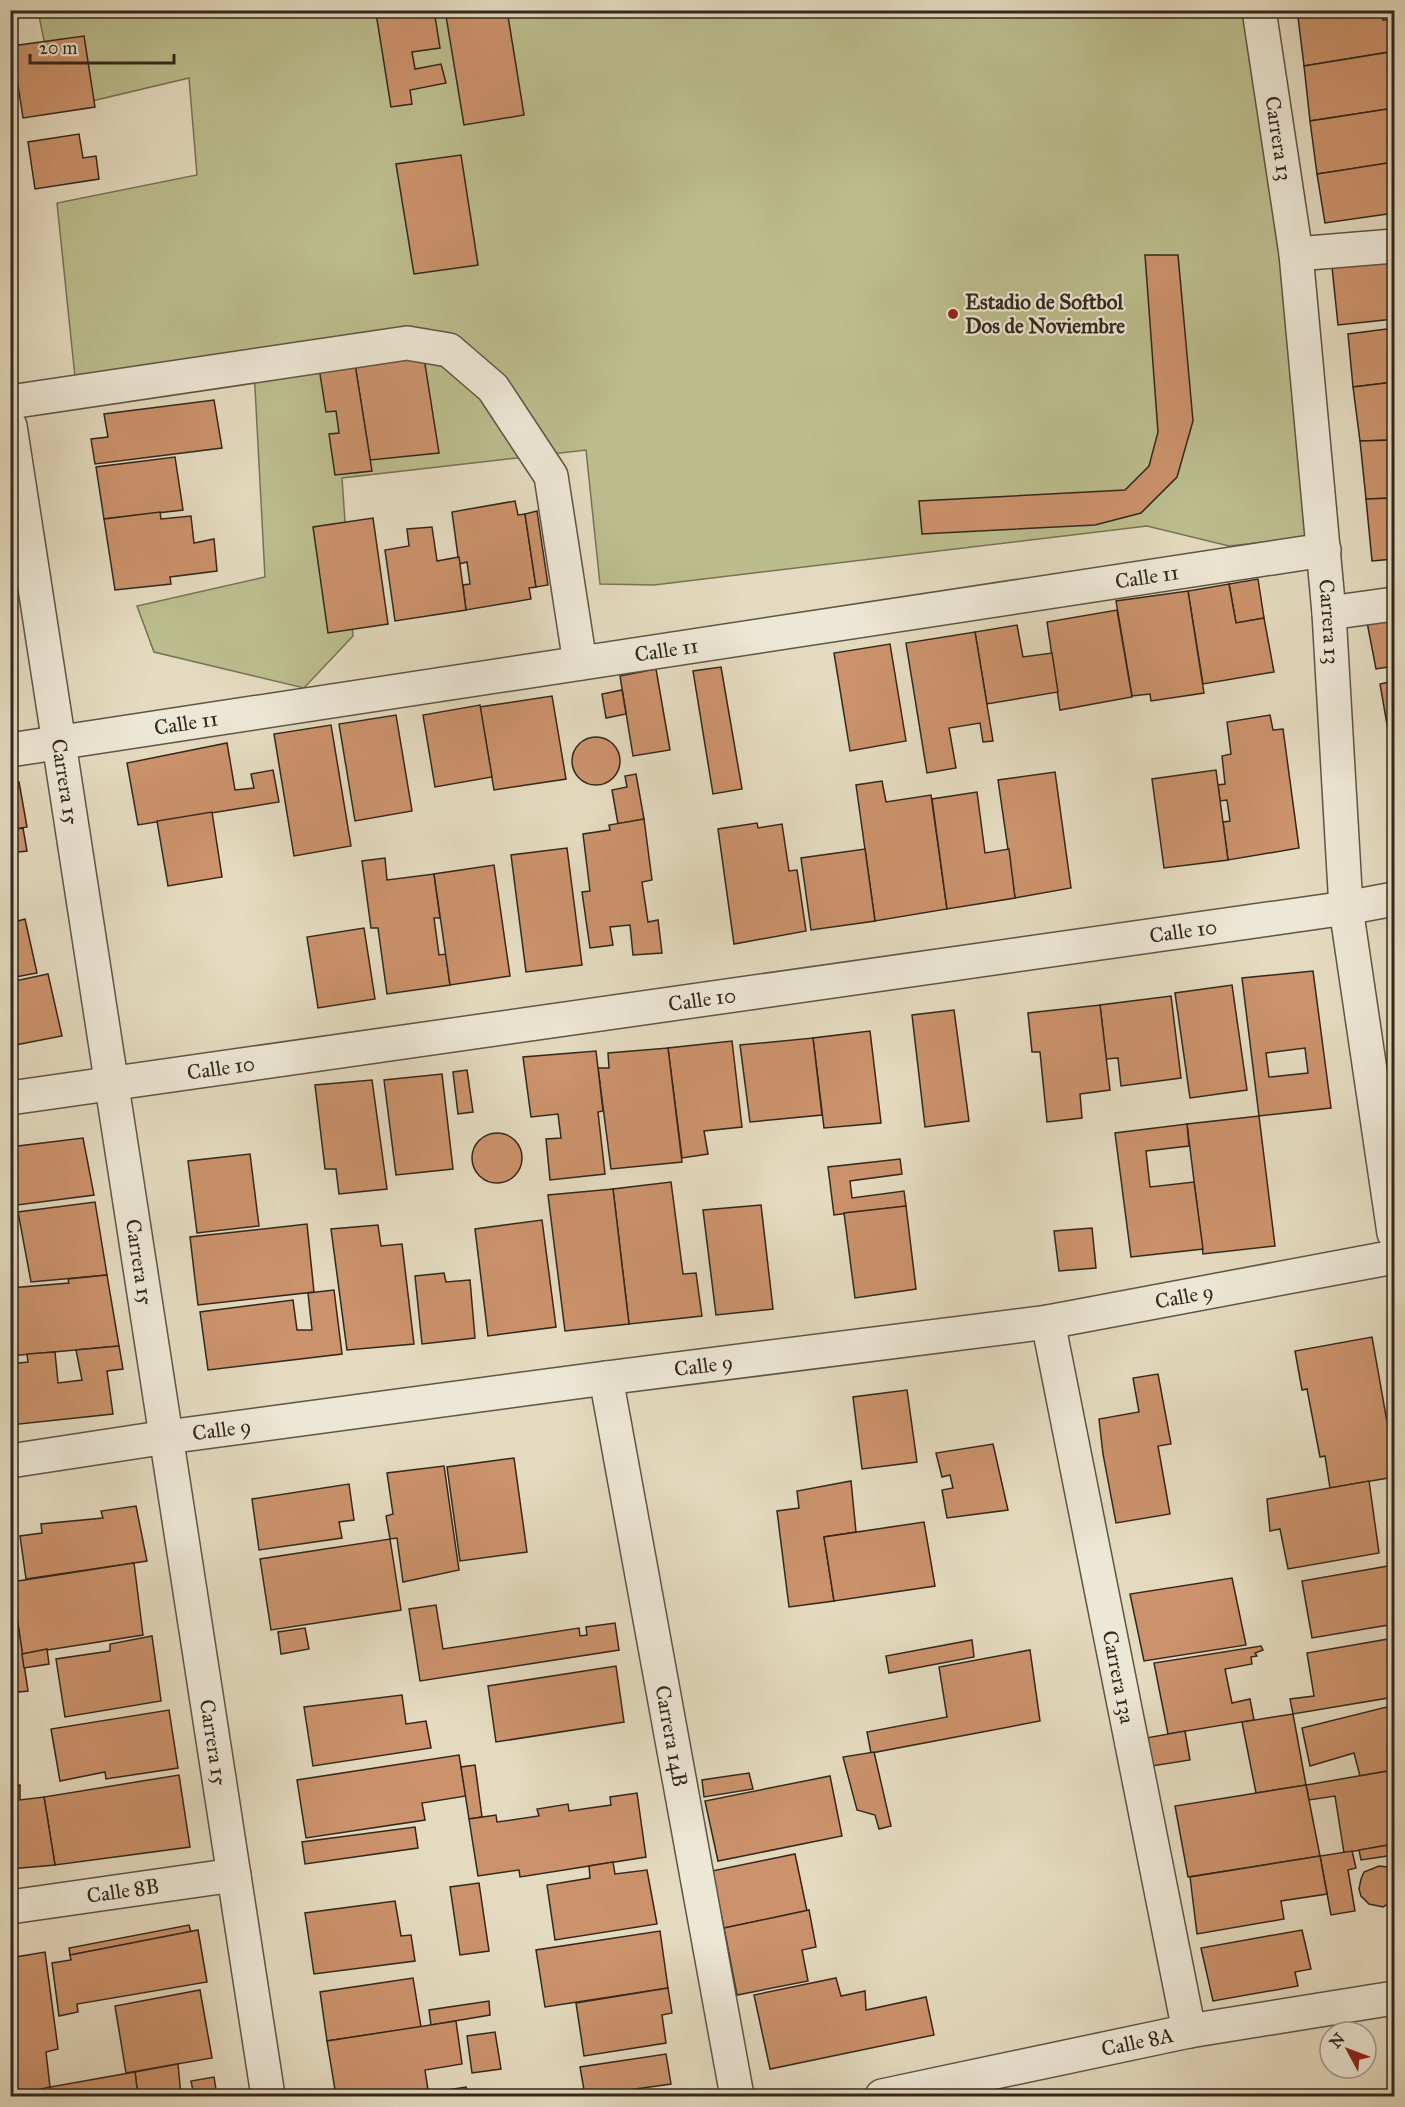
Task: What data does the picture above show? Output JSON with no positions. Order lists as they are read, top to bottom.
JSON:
{
  "streets": {
    "street": [
      "Carrera 13",
      "Calle 11",
      "Carrera 15",
      "Calle 10",
      "Calle 9",
      "Carrera 13a",
      "Carrera 14B",
      "Calle 8B",
      "Calle 8A"
    ]
  },
  "crossings": [
    ["Carrera 13", "Calle 11"],
    ["Carrera 13", "Calle 10"],
    ["Calle 11", "Carrera 15"],
    ["Carrera 15", "Calle 10"],
    ["Carrera 15", "Calle 9"],
    ["Carrera 15", "Calle 8B"],
    ["Calle 9", "Carrera 13a"],
    ["Calle 9", "Carrera 14B"],
    ["Carrera 13a", "Calle 8A"]
  ],
  "places": ["Estadio de Softbol Dos de Noviembre"],
  "scale_bar": "20 m",
  "north": "top left"
}
